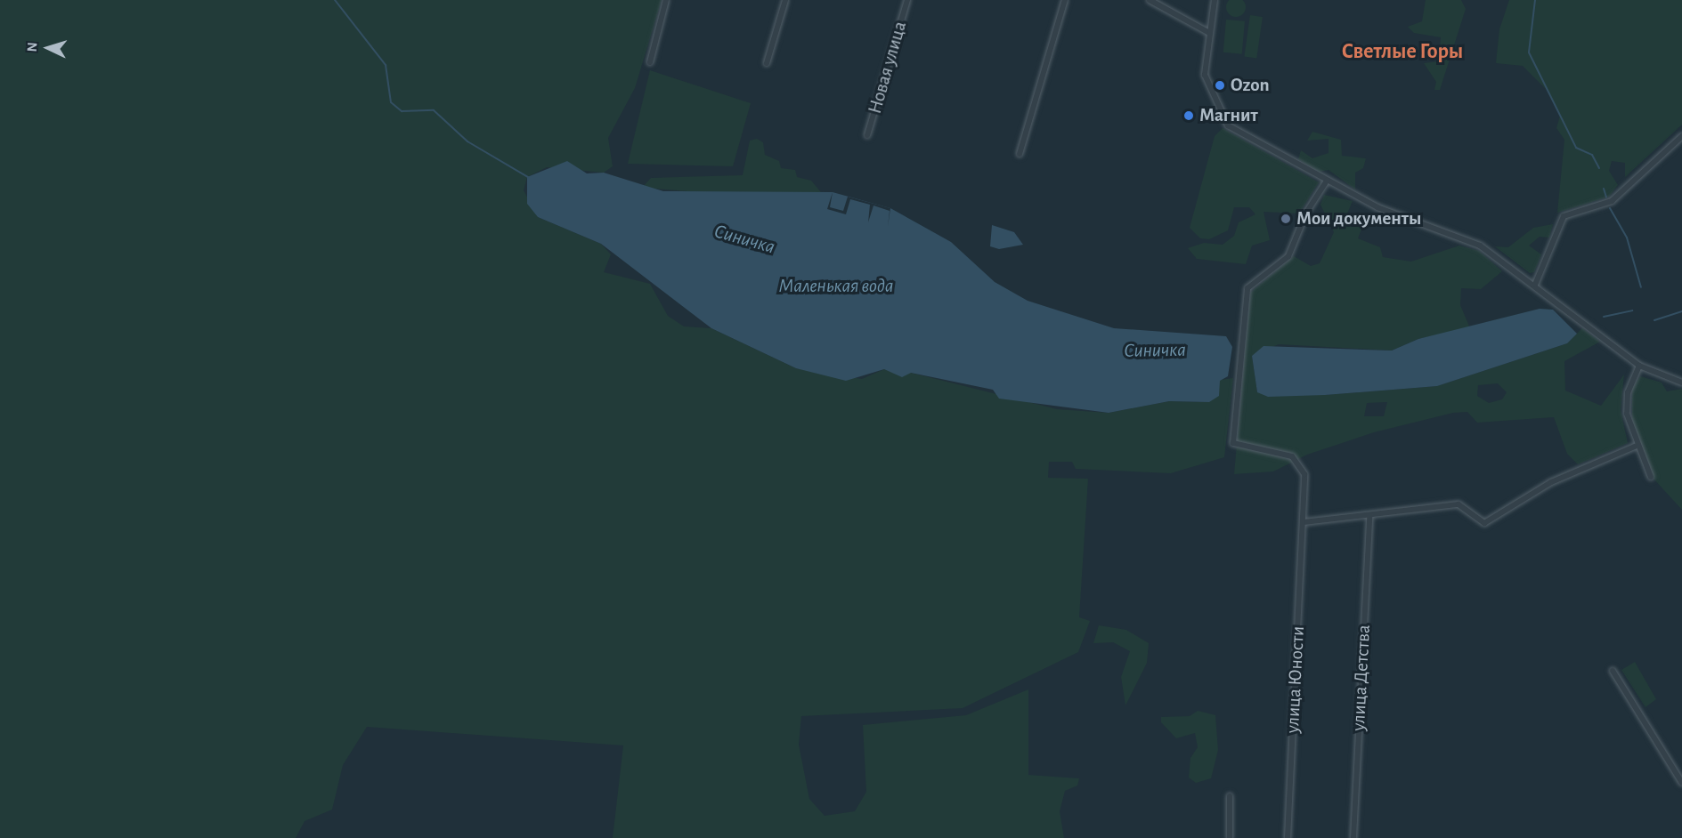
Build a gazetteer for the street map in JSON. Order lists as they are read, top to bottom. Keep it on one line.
{"streets":{"street":["Новая улица","улица Детства","улица Юности"]},"districts":["Светлые Горы"],"water":["Синичка","Маленькая вода"],"places":["Ozon","Магнит","Мои документы"],"north":"left"}
